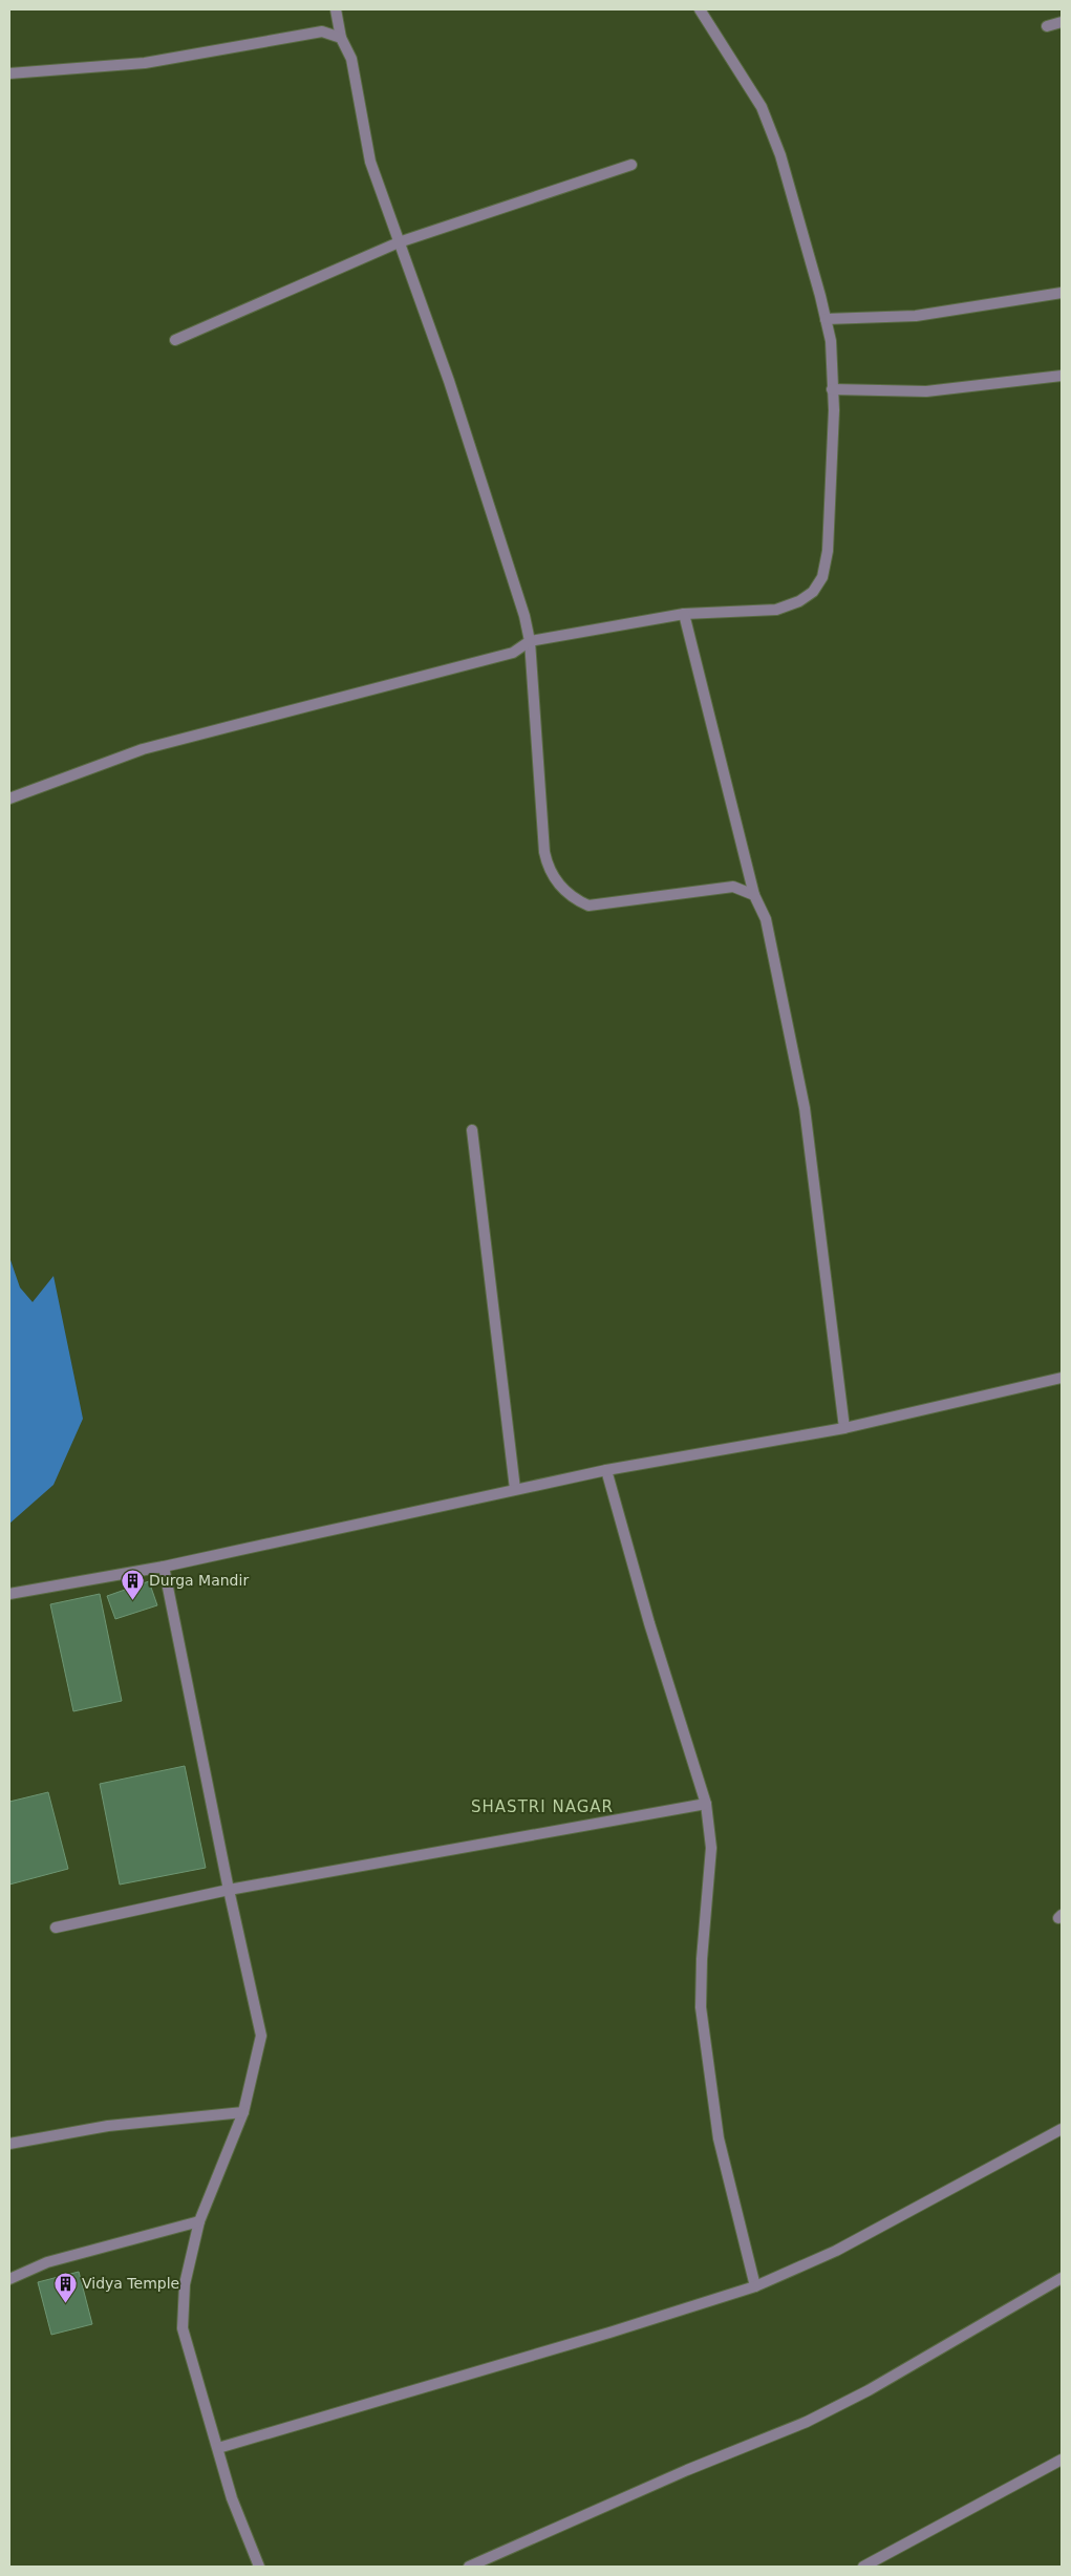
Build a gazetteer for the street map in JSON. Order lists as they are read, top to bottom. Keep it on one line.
{"districts":["SHASTRI NAGAR"],"places":{"building":["Durga Mandir","Vidya Temple"]}}
